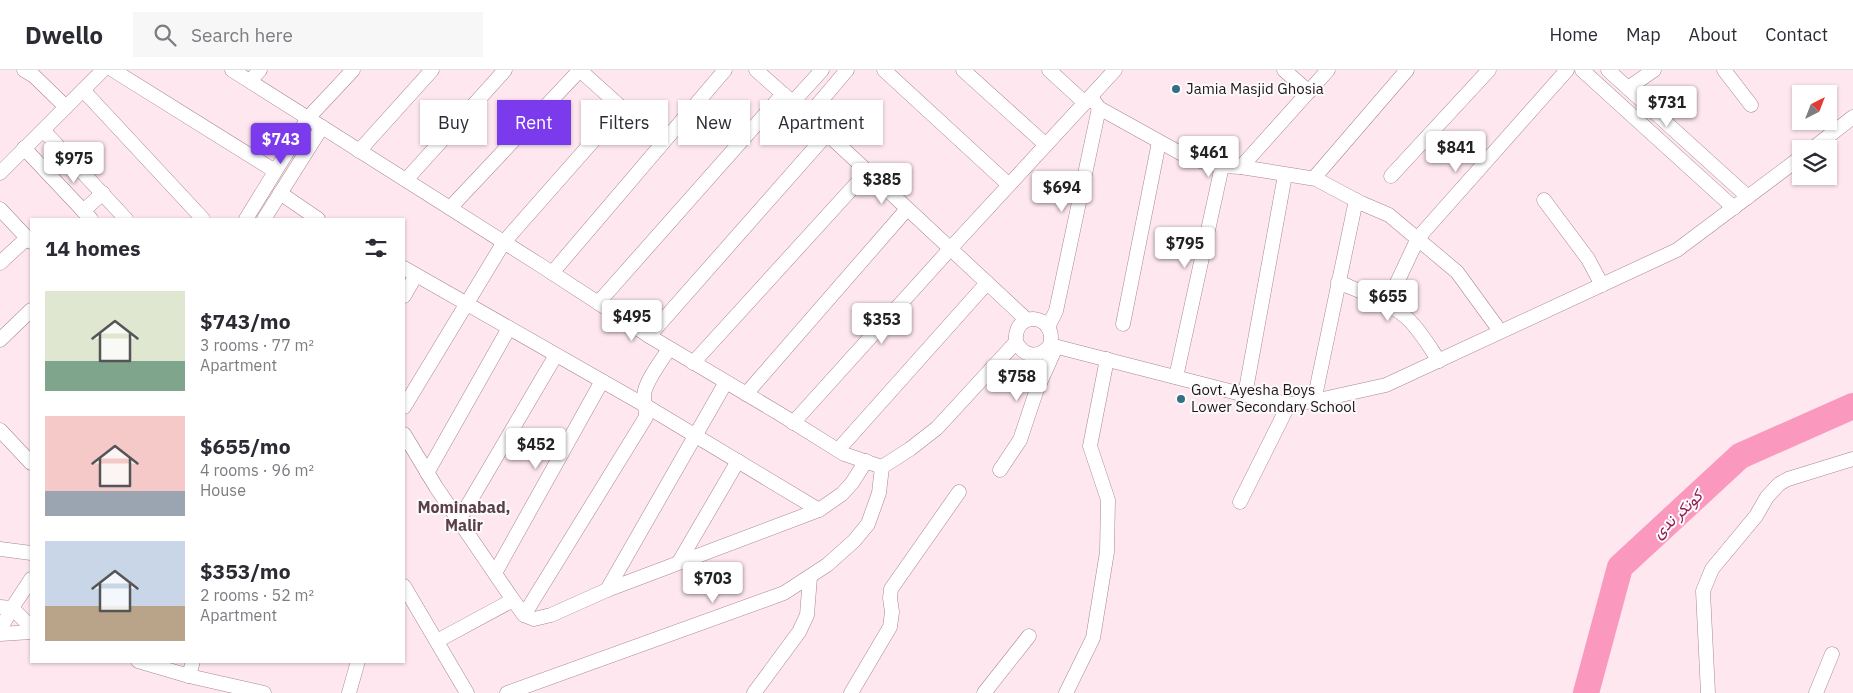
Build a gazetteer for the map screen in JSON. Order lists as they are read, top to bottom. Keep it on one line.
{"districts":["Mominabad, Malir"],"water":["کونکر ندی"],"places":["Jamia Masjid Ghosia","Govt. Ayesha Boys Lower Secondary School"],"north":"top right","page":{"header":"Dwello","search":"Search here","nav":["Home","Map","About","Contact"],"price":["$731","$743","$841","$461","$975","$385","$694","$795","$655","$495","$353","$758","$452","$703"],"chip":["Buy","Rent","Filters","New","Apartment"],"heading":"14 homes","list":[{"name":"$743/mo","note":"3 rooms · 77 m² · Apartment"},{"name":"$655/mo","note":"4 rooms · 96 m² · House"},{"name":"$353/mo","note":"2 rooms · 52 m² · Apartment"}]}}
